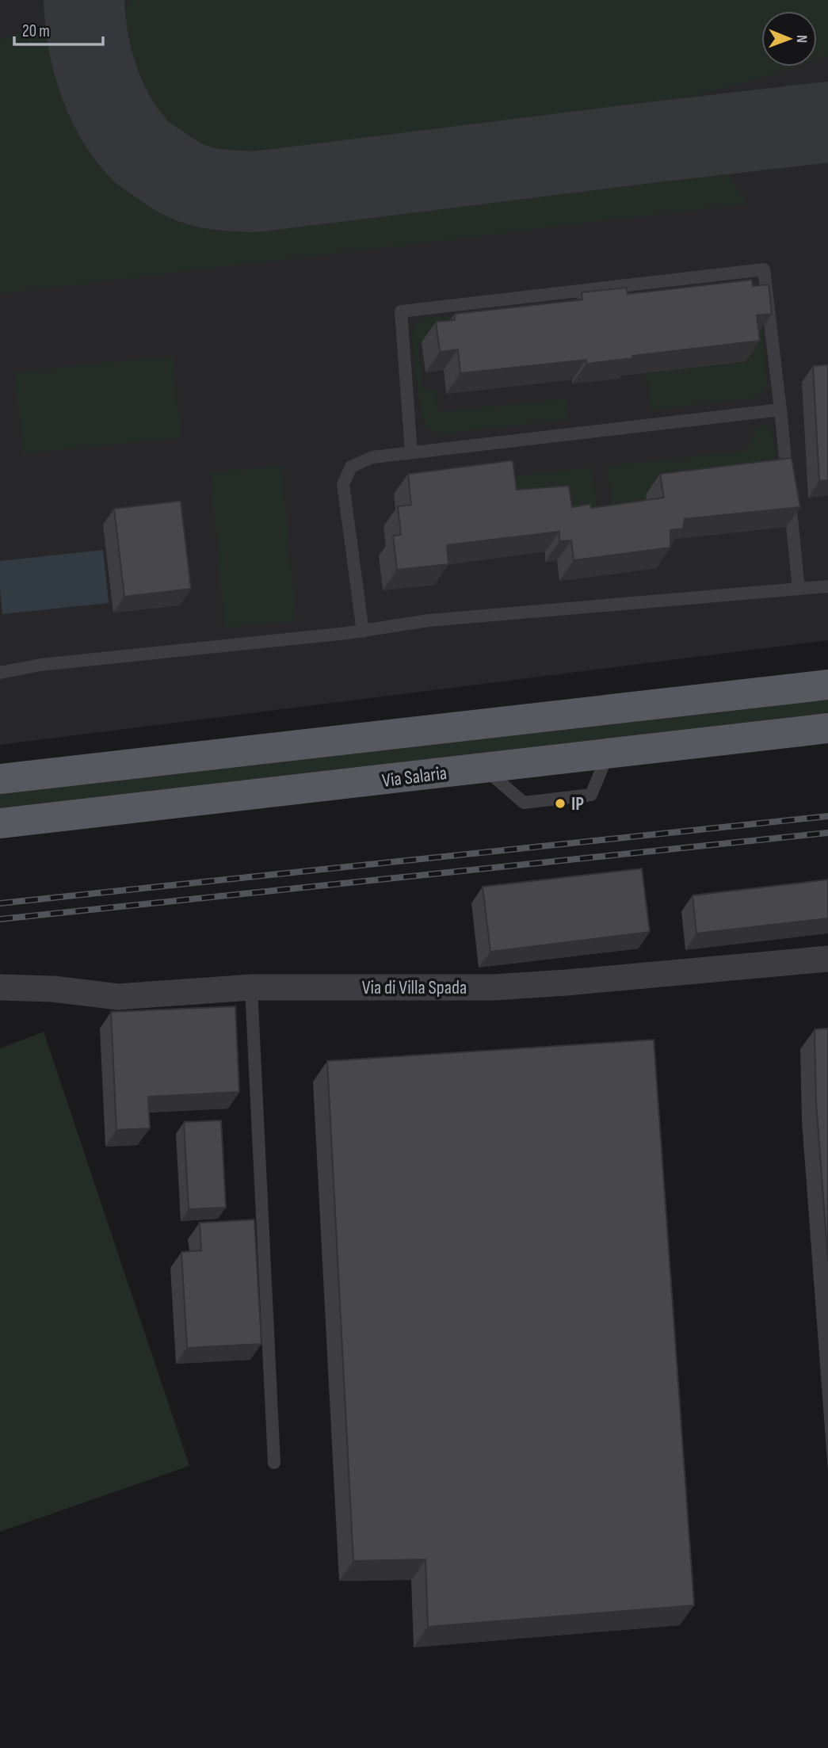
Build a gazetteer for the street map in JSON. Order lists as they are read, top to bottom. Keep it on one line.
{"streets":{"main road":["Via Salaria"],"street":["Via di Villa Spada"]},"places":["IP"],"scale_bar":"20 m","north":"right"}
